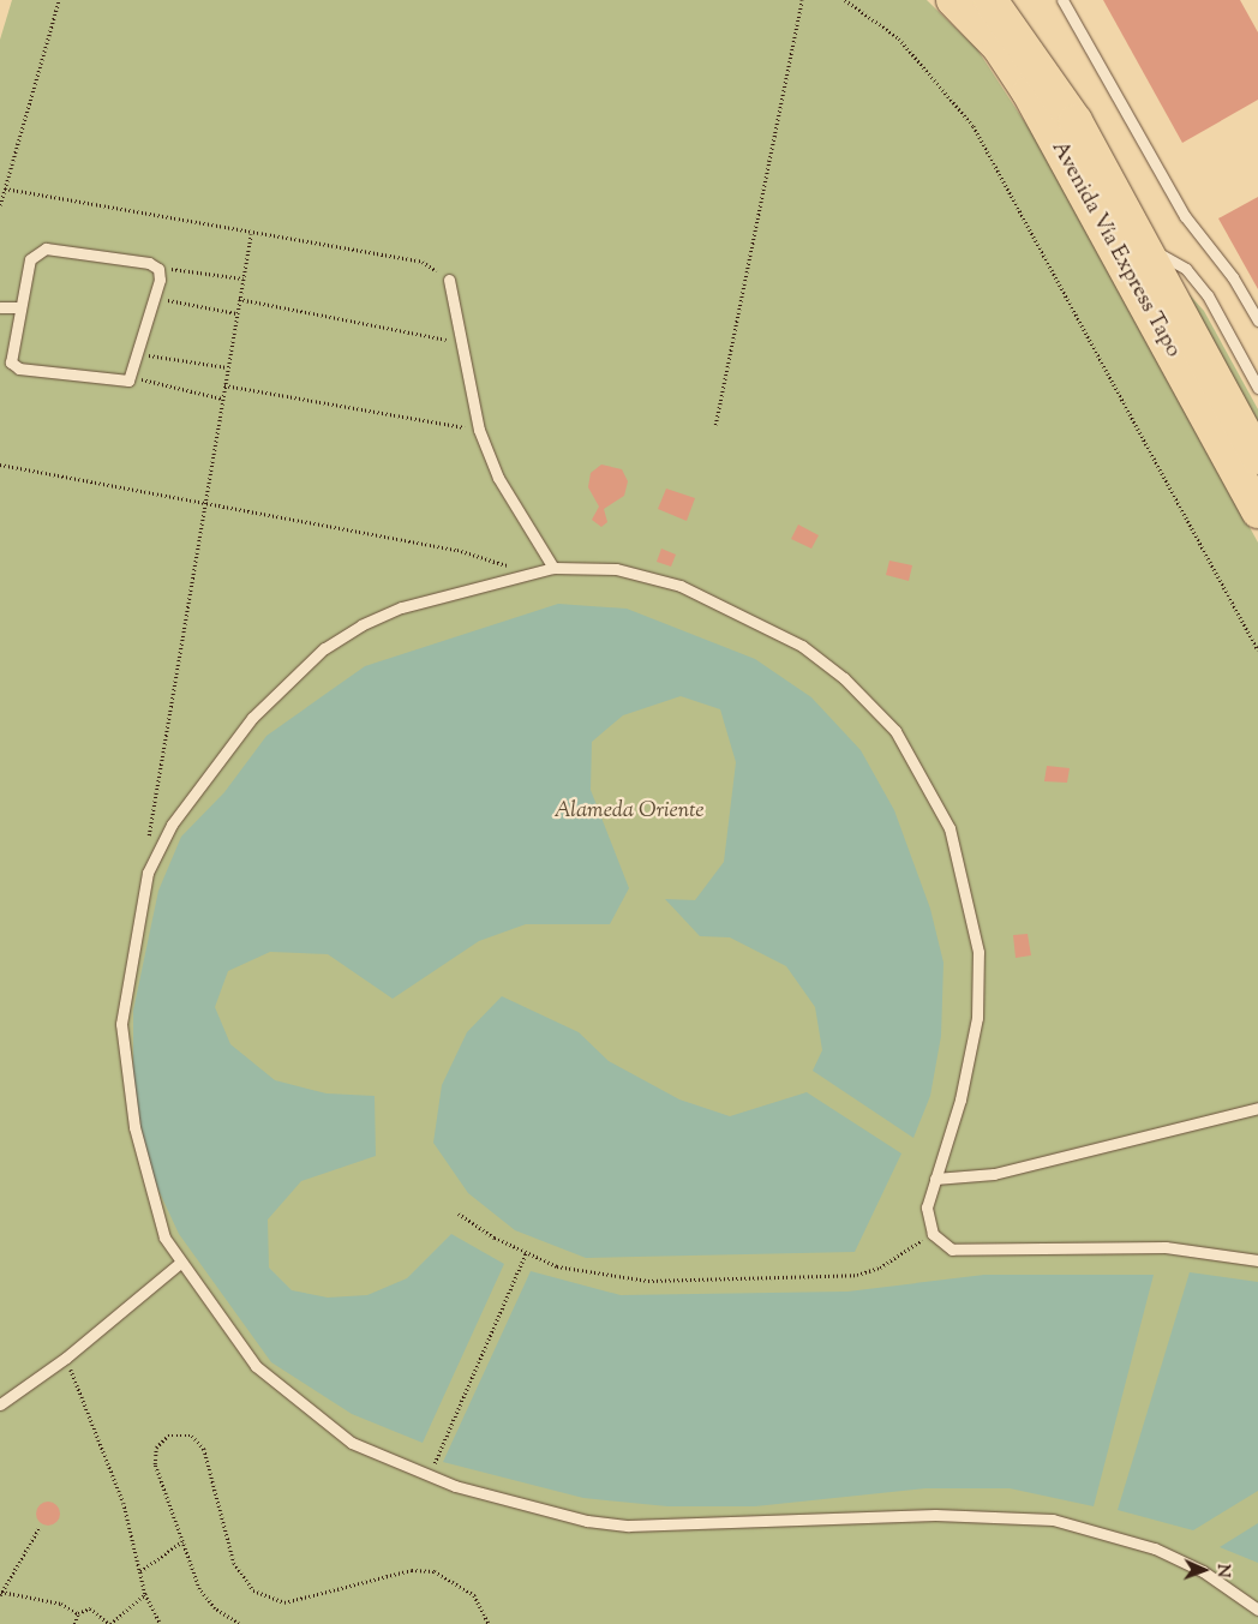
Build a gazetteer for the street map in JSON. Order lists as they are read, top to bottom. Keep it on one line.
{"streets":{"main road":["Avenida Vía Express Tapo"]},"parks":["Alameda Oriente"],"north":"right"}
